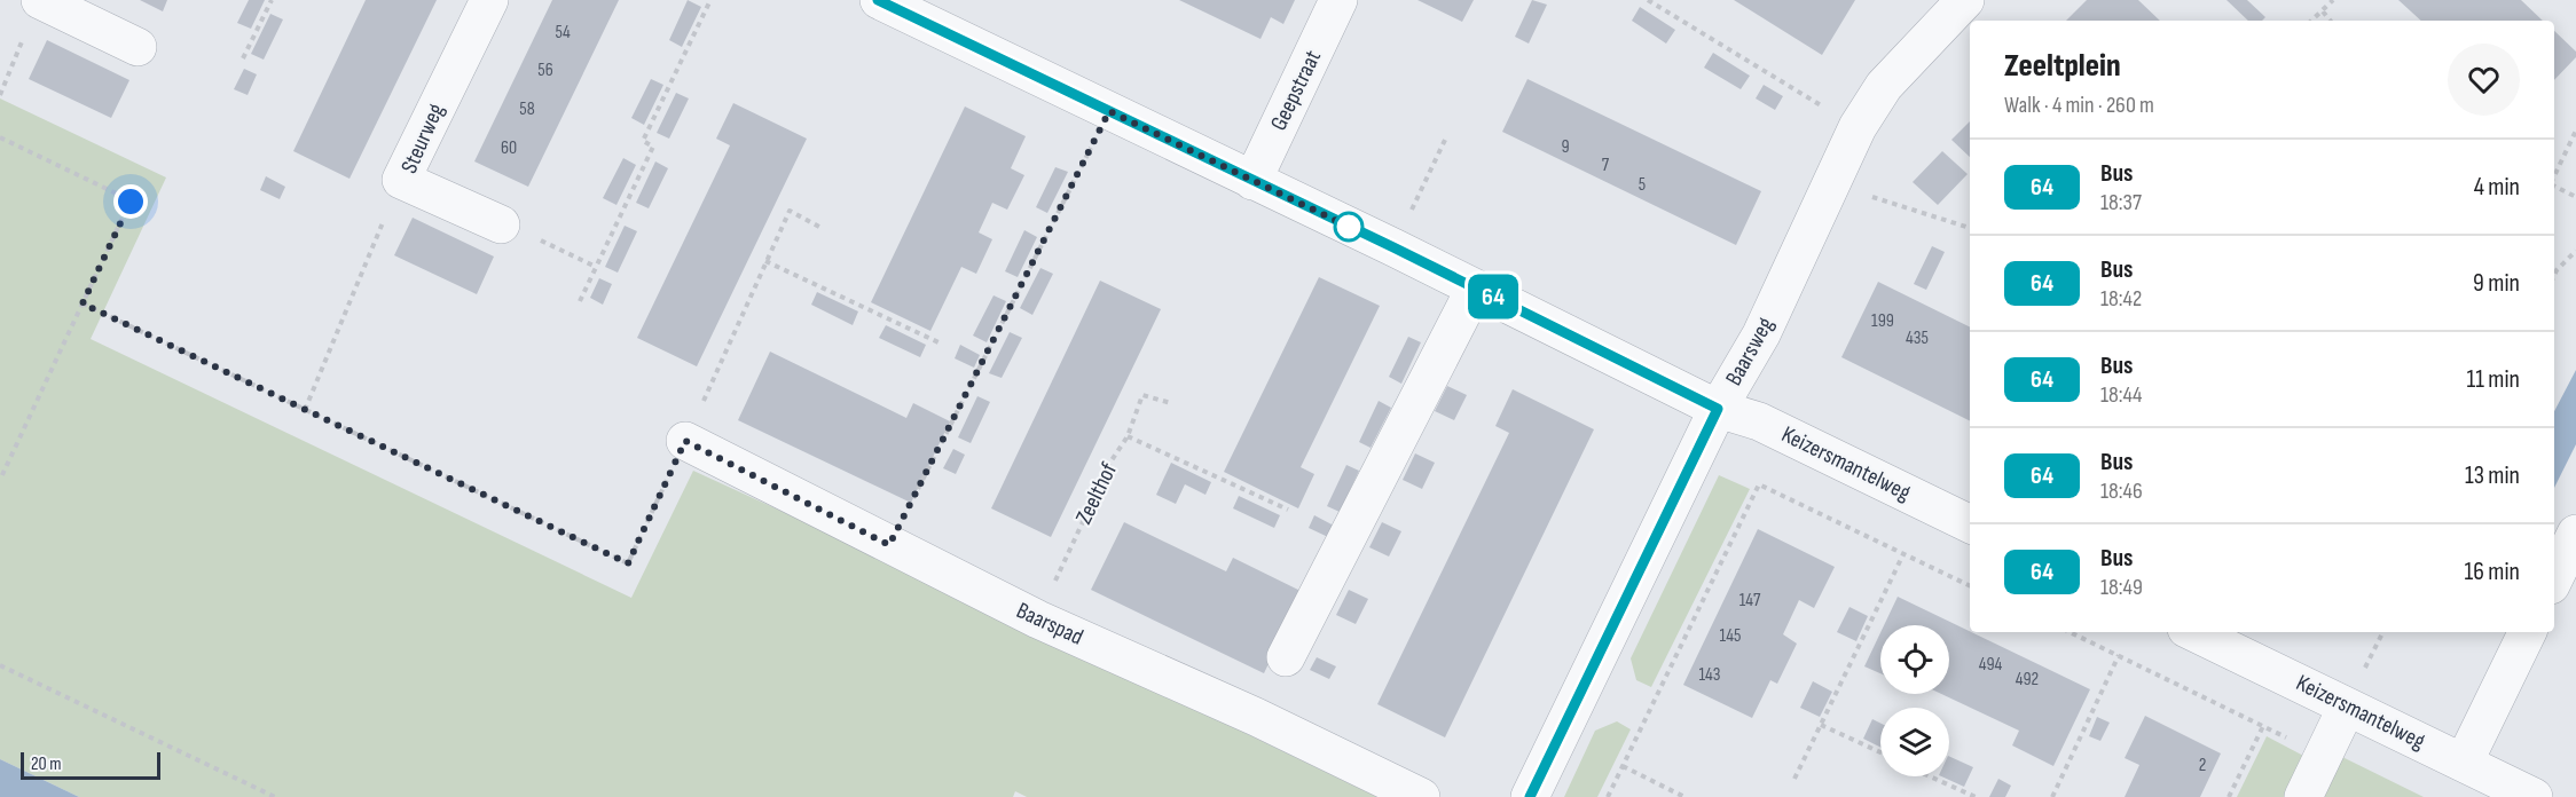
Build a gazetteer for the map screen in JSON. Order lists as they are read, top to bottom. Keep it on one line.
{"streets":{"street":["Geepstraat","Steurweg","Baarsweg","Keizersmantelweg","Baarspad"],"path":["Zeelthof"]},"crossings":[["Baarsweg","Keizersmantelweg"],["Zeelthof","Baarspad"]],"lines":["bus line 64"],"house_numbers":["54","56","58","9","60","7","5","199","435","147","145","494","143","492","2"],"scale_bar":"20 m","page":{"on_map":"64","heading":["Zeeltplein","Walk · 4 min · 260 m"],"list":[{"mark":"64","name":"Bus","note":"18:37","value":"4 min"},{"mark":"64","name":"Bus","note":"18:42","value":"9 min"},{"mark":"64","name":"Bus","note":"18:44","value":"11 min"},{"mark":"64","name":"Bus","note":"18:46","value":"13 min"},{"mark":"64","name":"Bus","note":"18:49","value":"16 min"}],"scale":"20 m"}}
